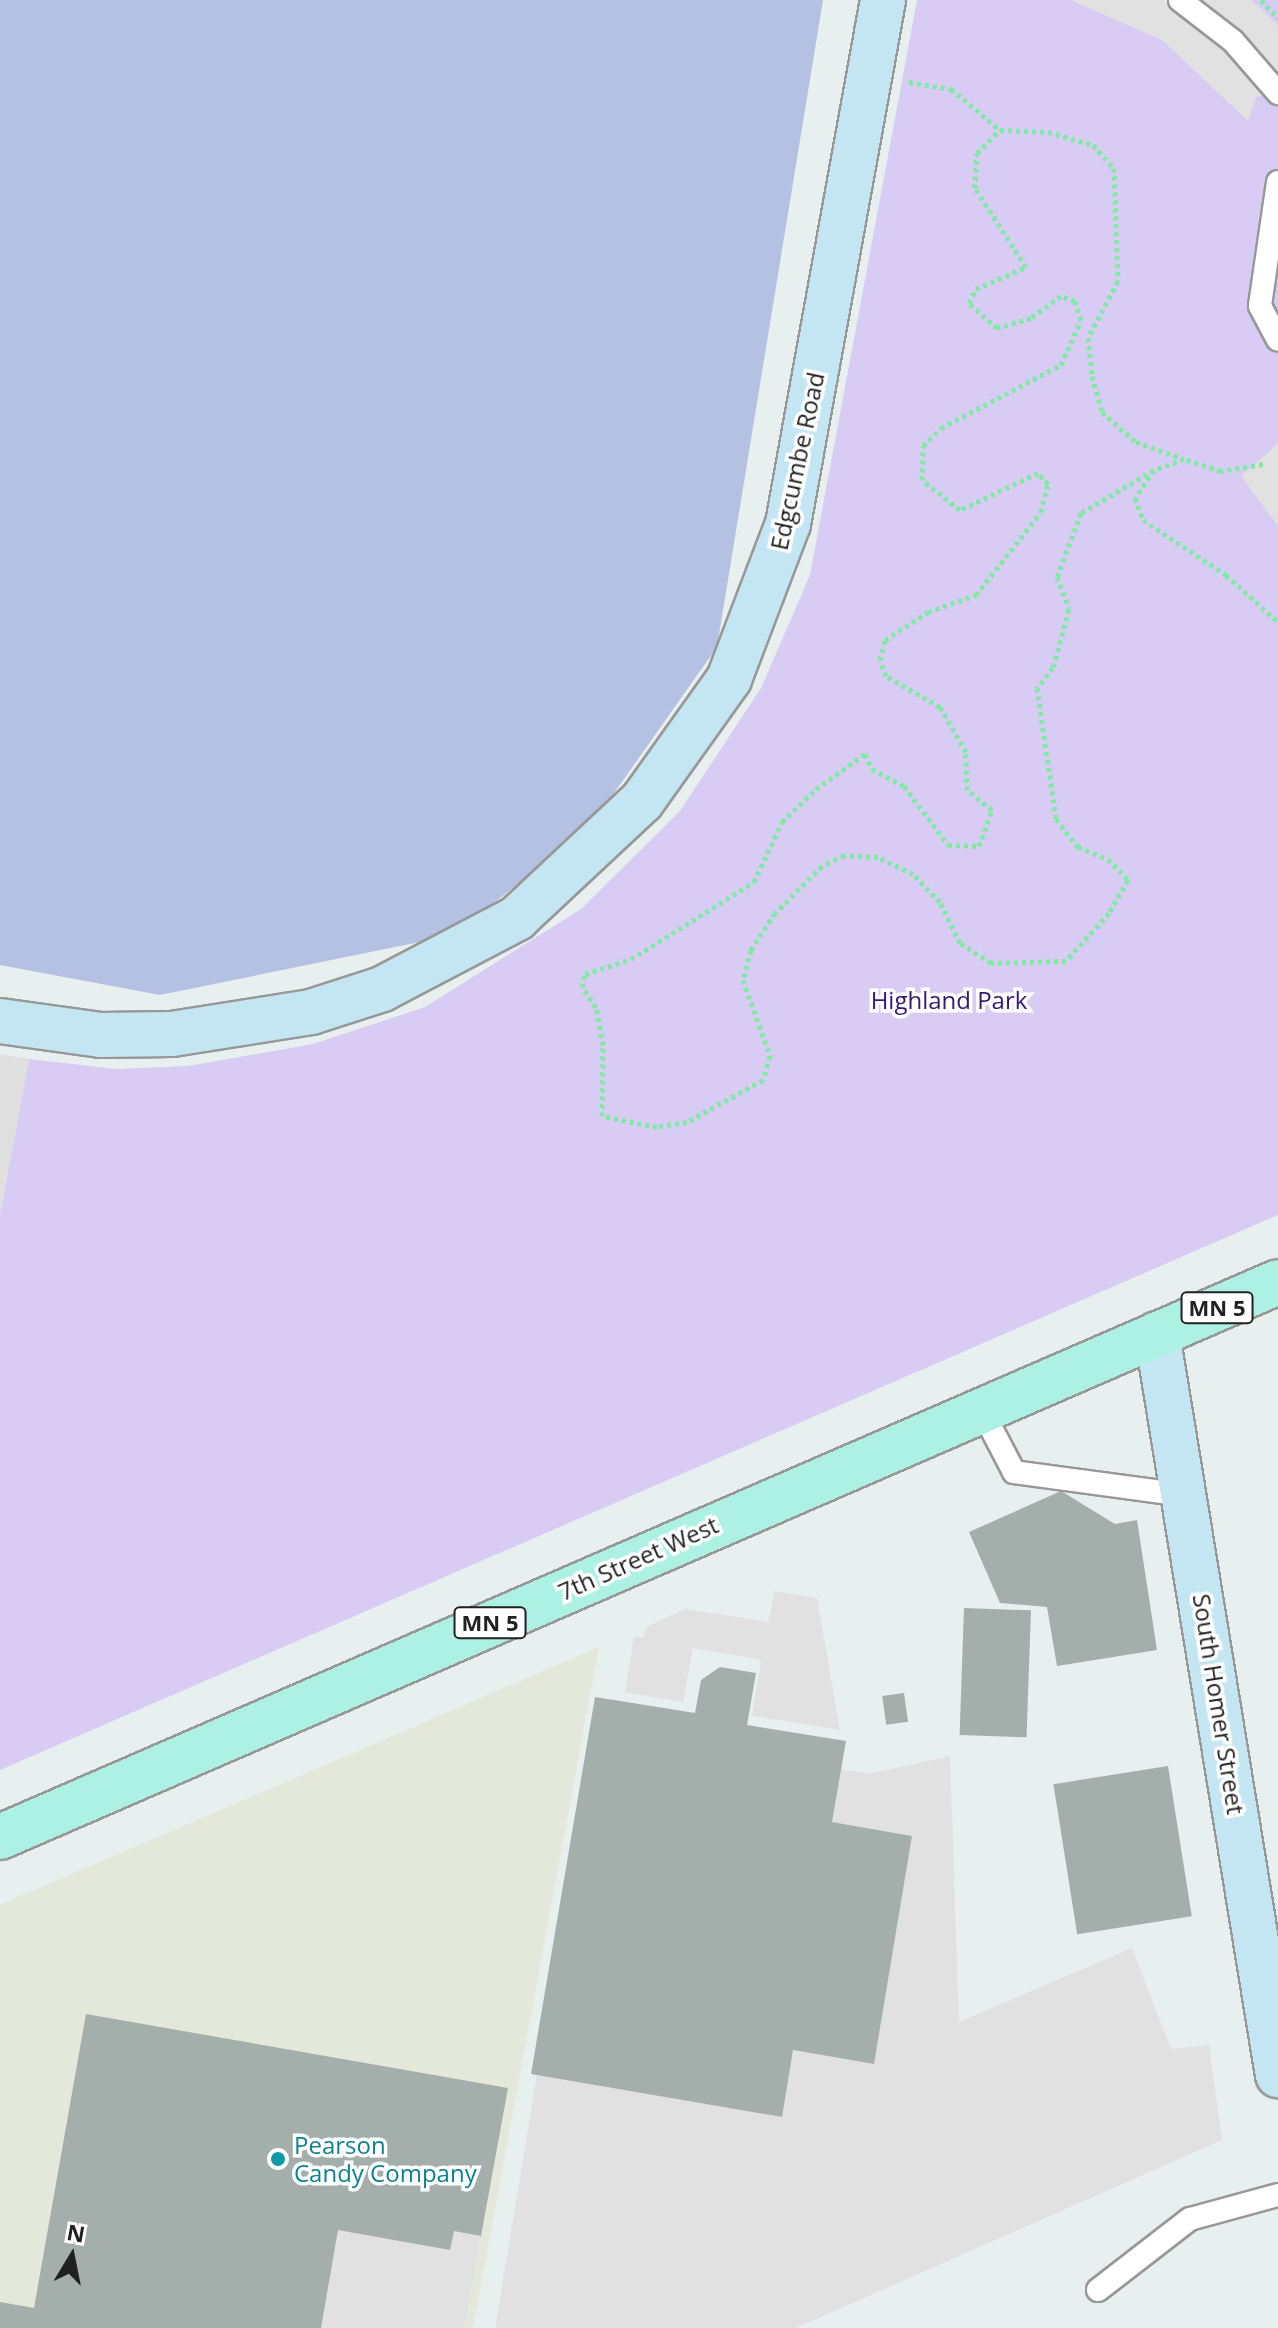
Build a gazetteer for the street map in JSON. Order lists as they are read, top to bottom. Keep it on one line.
{"streets":{"main road":["MN 5","7th Street West"],"street":["Edgcumbe Road","South Homer Street"]},"crossings":[["7th Street West","South Homer Street"]],"parks":["Highland Park"],"places":["Pearson Candy Company"],"north":"top"}
